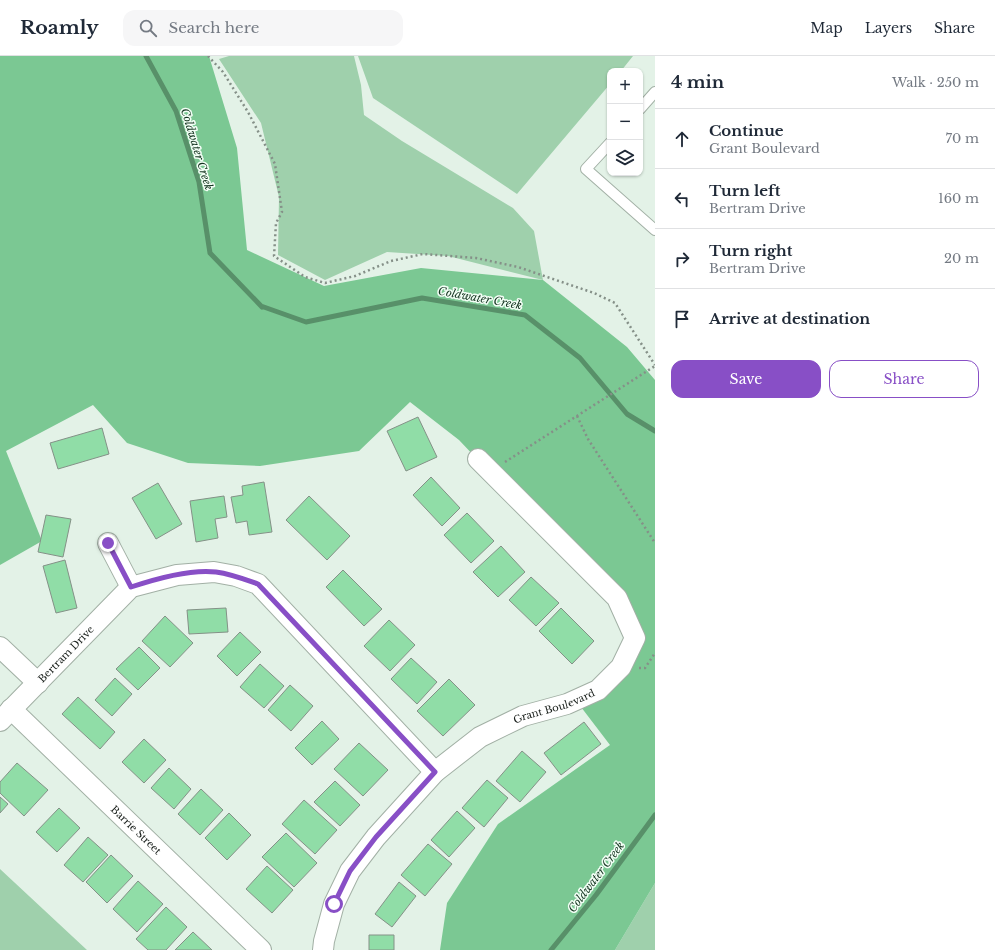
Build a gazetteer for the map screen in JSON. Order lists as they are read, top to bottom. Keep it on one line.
{"streets":{"street":["Bertram Drive","Grant Boulevard","Barrie Street"]},"crossings":[["Bertram Drive","Barrie Street"]],"water":["Coldwater Creek"],"page":{"header":"Roamly","search":"Search here","nav":["Map","Layers","Share"],"heading":["4 min","Walk · 250 m"],"map_buttons":["+","−"],"list":[["Continue","Grant Boulevard","70 m"],["Turn left","Bertram Drive","160 m"],["Turn right","Bertram Drive","20 m"],"Arrive at destination"],"buttons":["Save","Share"]}}
